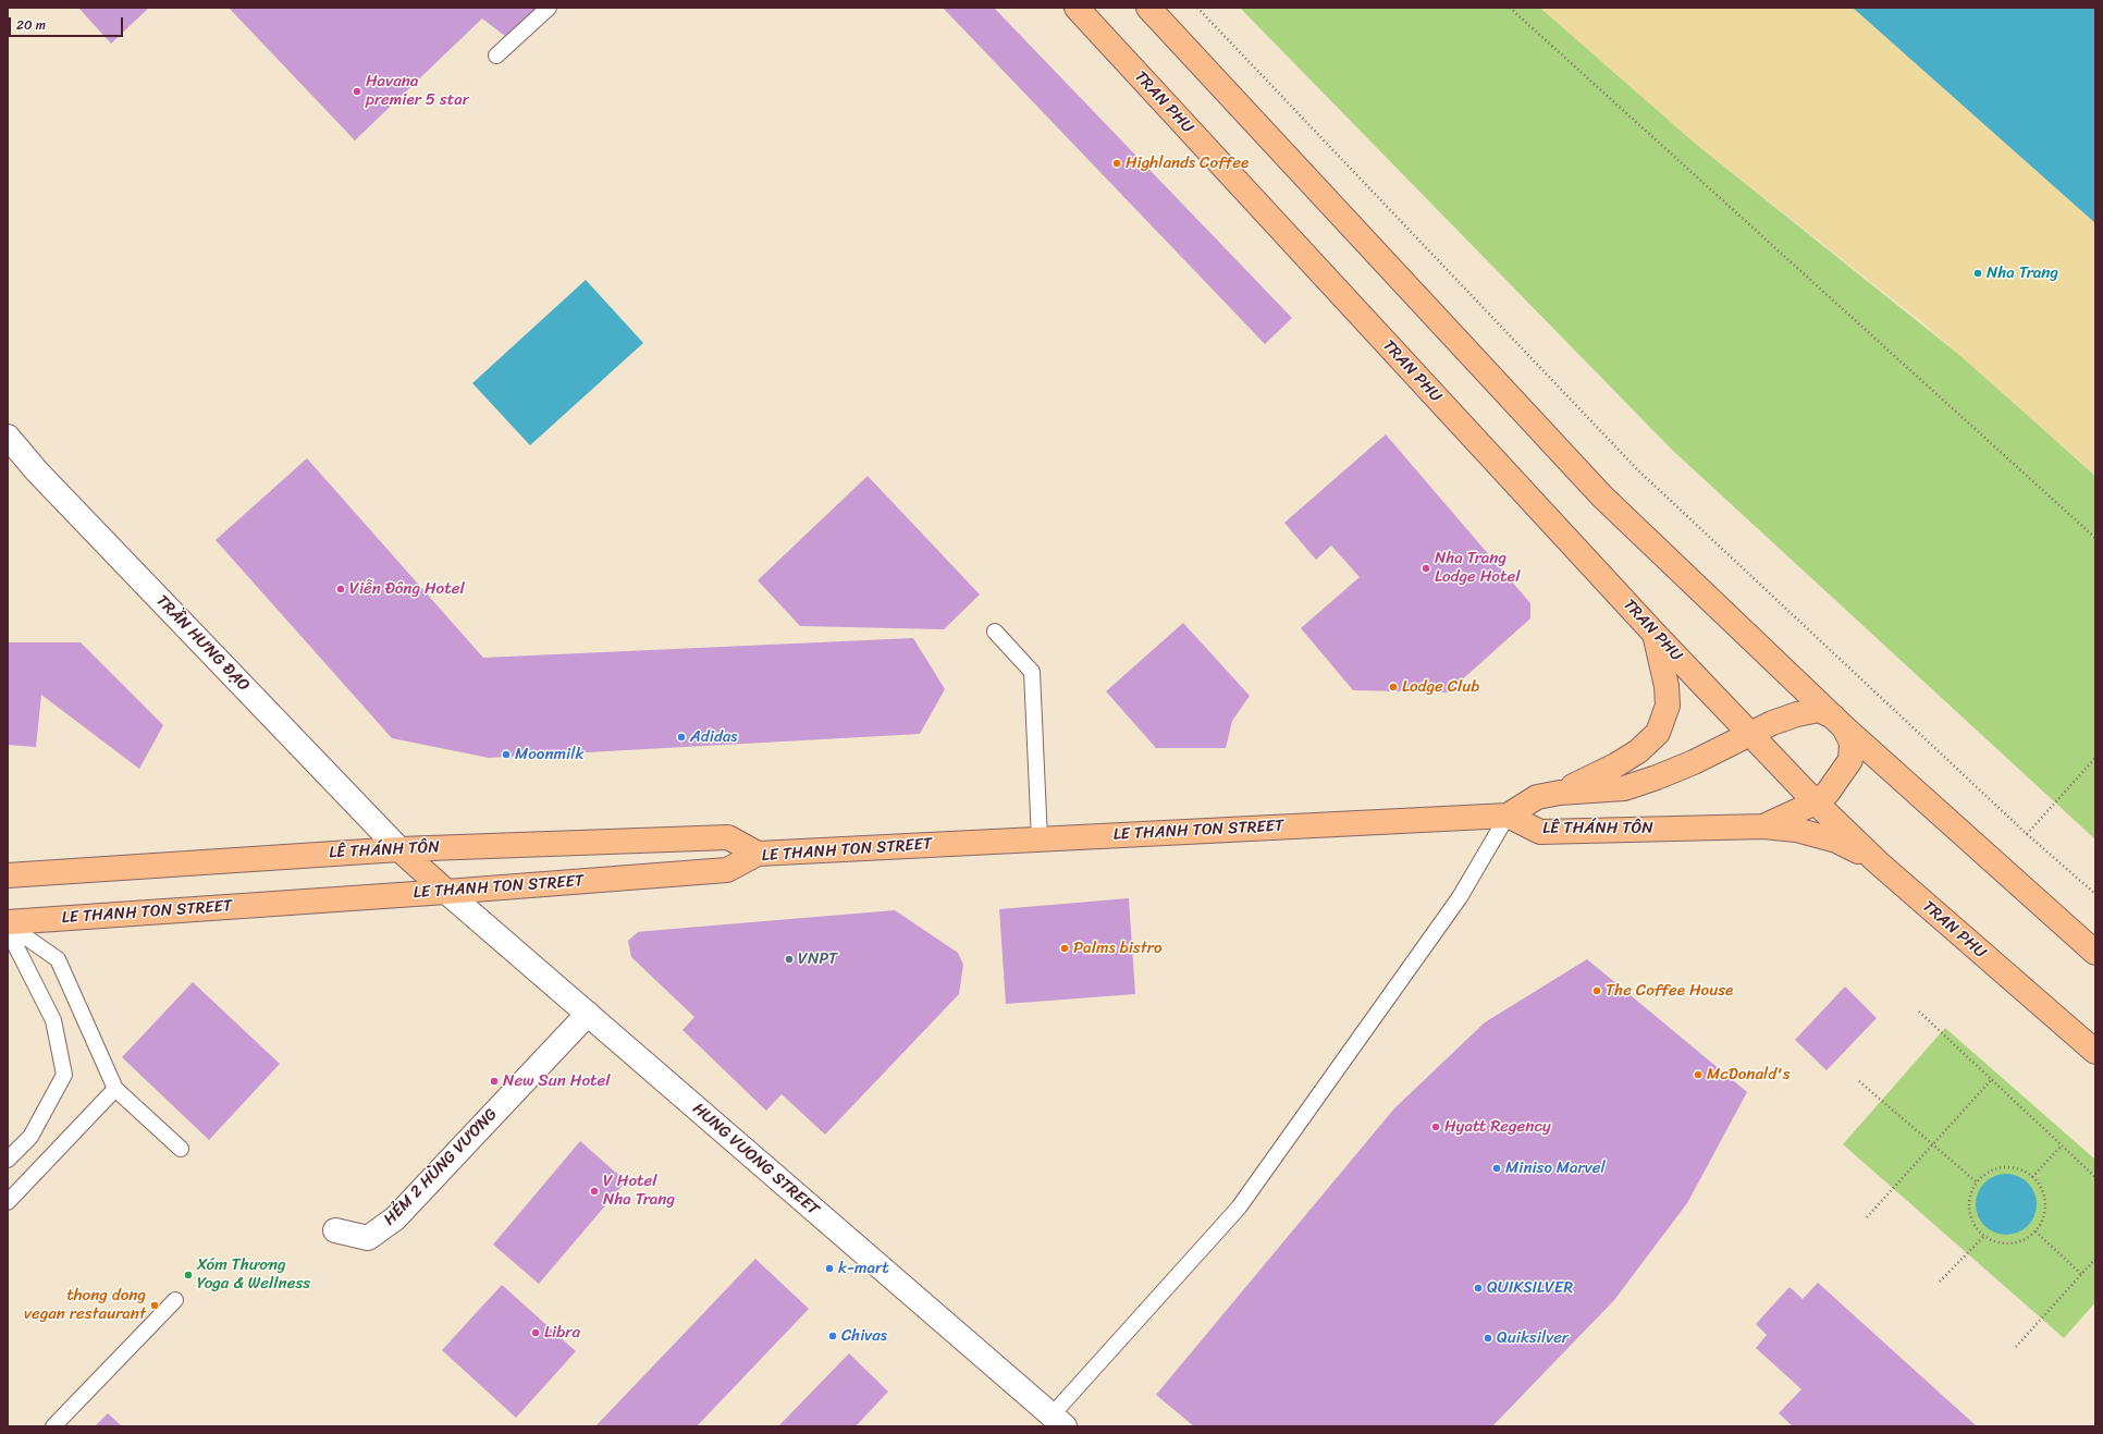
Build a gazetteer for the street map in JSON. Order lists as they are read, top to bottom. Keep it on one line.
{"streets":{"main road":["TRAN PHU","LÊ THÁNH TÔN","LE THANH TON STREET"],"street":["TRẦN HƯNG ĐẠO","HUNG VUONG STREET","HẺM 2 HÙNG VƯƠNG"]},"crossings":[["TRAN PHU","LÊ THÁNH TÔN"],["TRẦN HƯNG ĐẠO","LÊ THÁNH TÔN"],["LÊ THÁNH TÔN","LE THANH TON STREET"],["LE THANH TON STREET","HUNG VUONG STREET"],["HUNG VUONG STREET","HẺM 2 HÙNG VƯƠNG"]],"places":["Havana premier 5 star","Highlands Coffee","Nha Trang","Nha Trang Lodge Hotel","Viễn Đông Hotel","Lodge Club","Adidas","Moonmilk","Palms bistro","VNPT","The Coffee House","McDonald's","New Sun Hotel","Hyatt Regency","Miniso Marvel","V Hotel Nha Trang","k-mart","Xóm Thương Yoga & Wellness","QUIKSILVER","thong dong vegan restaurant","Libra","Chivas","Quiksilver"],"scale_bar":"20 m"}
